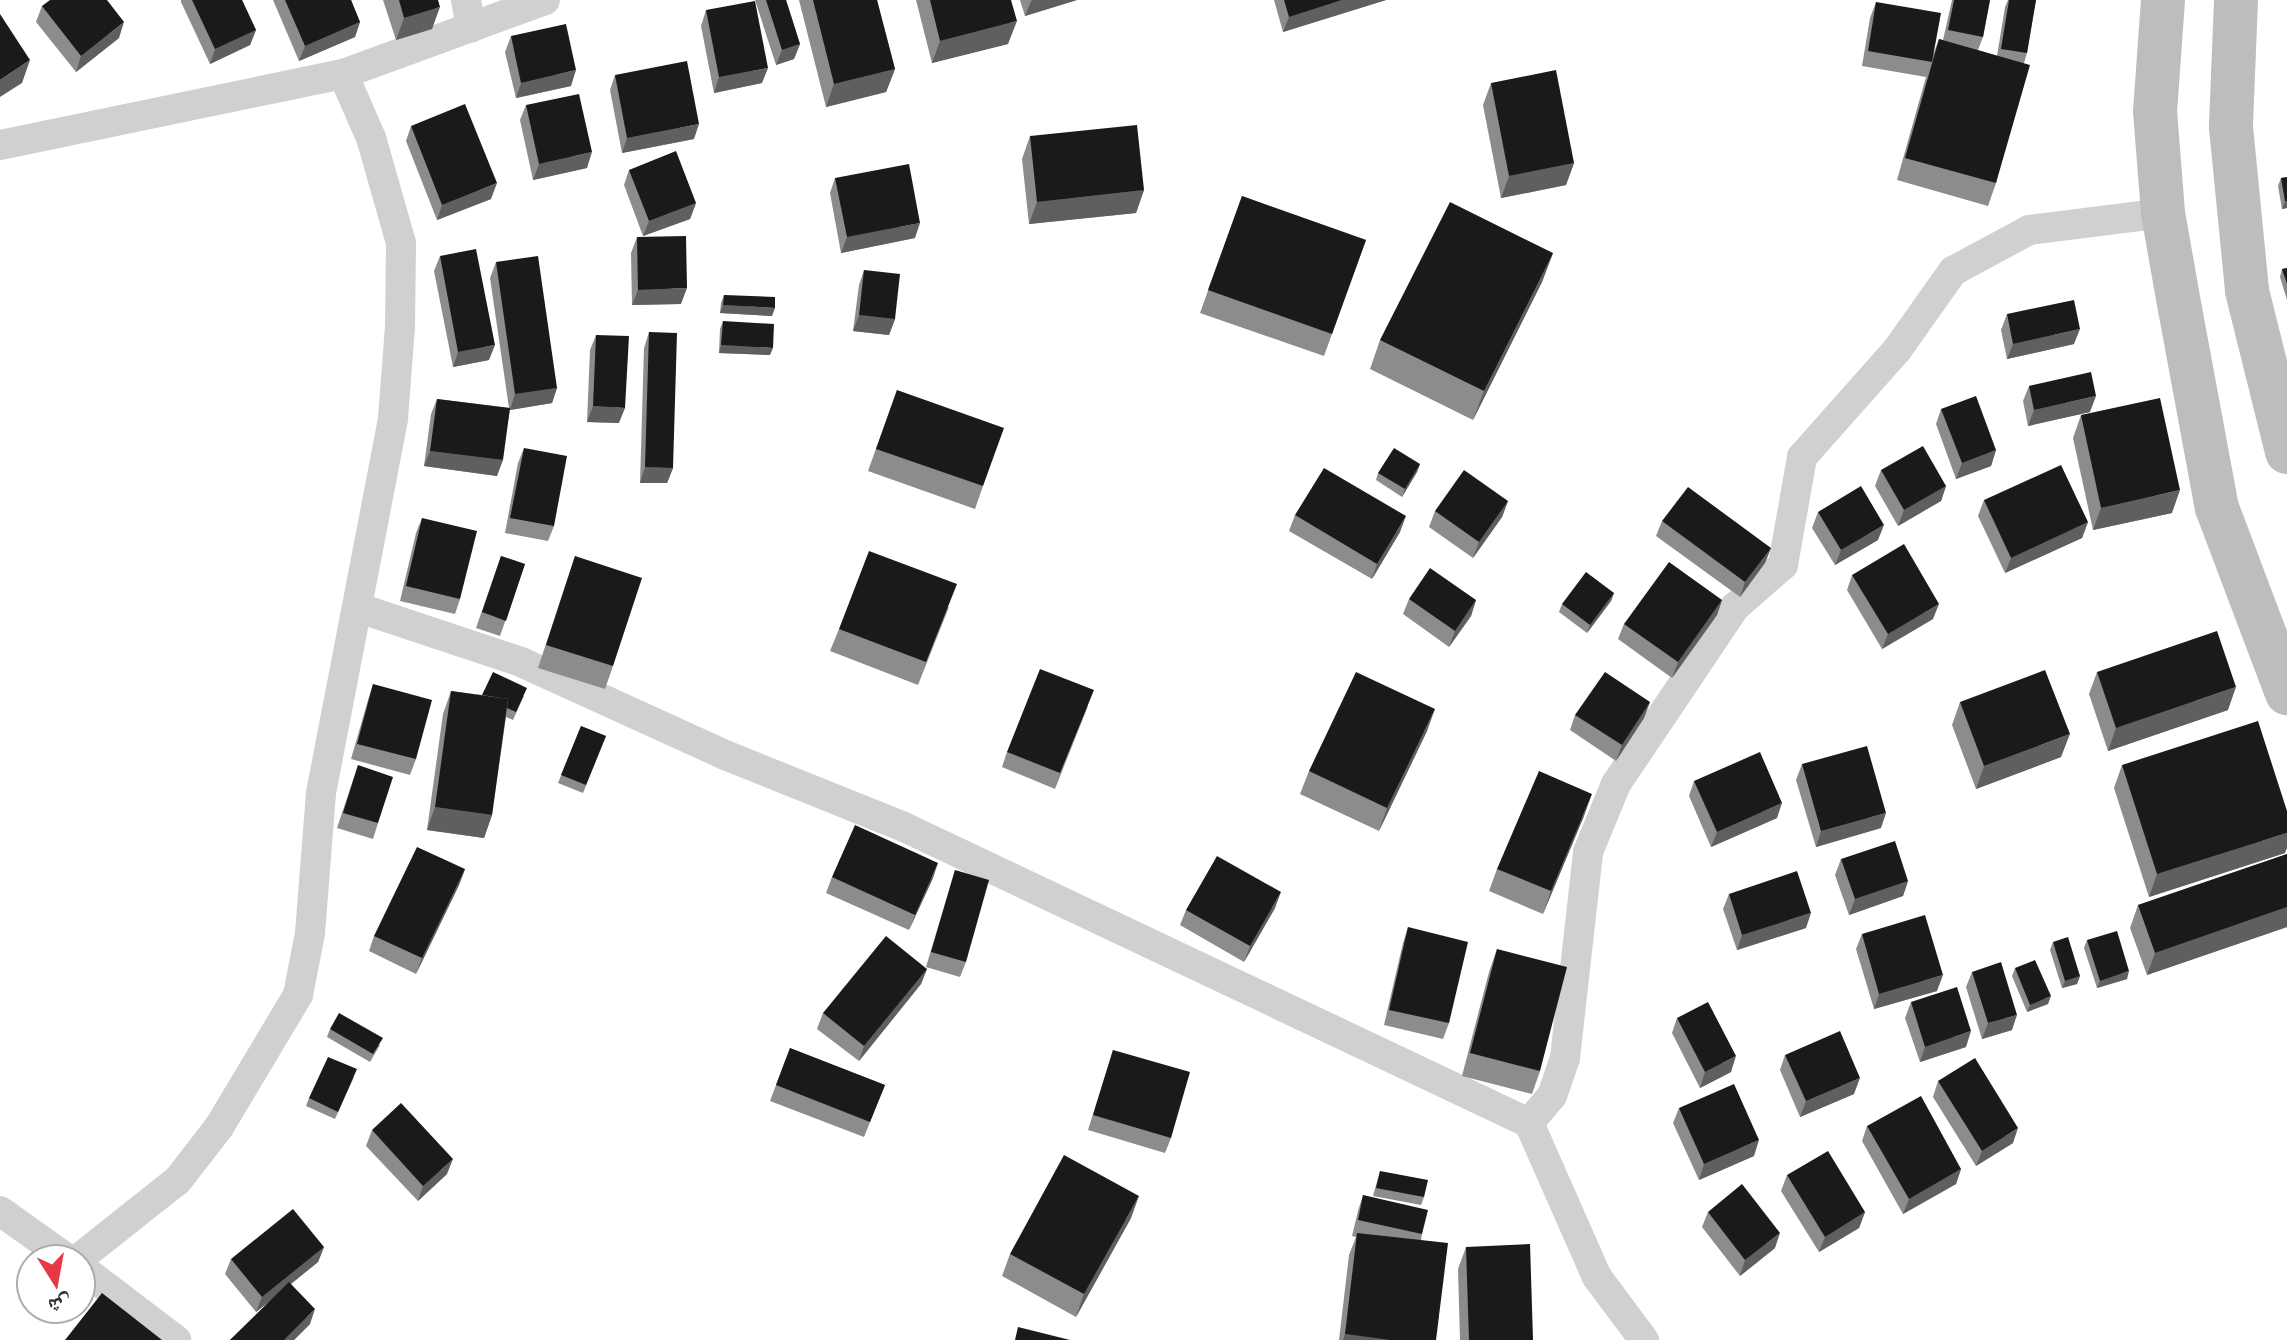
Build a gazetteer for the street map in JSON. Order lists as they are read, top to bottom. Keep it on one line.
{"north":"bottom"}
